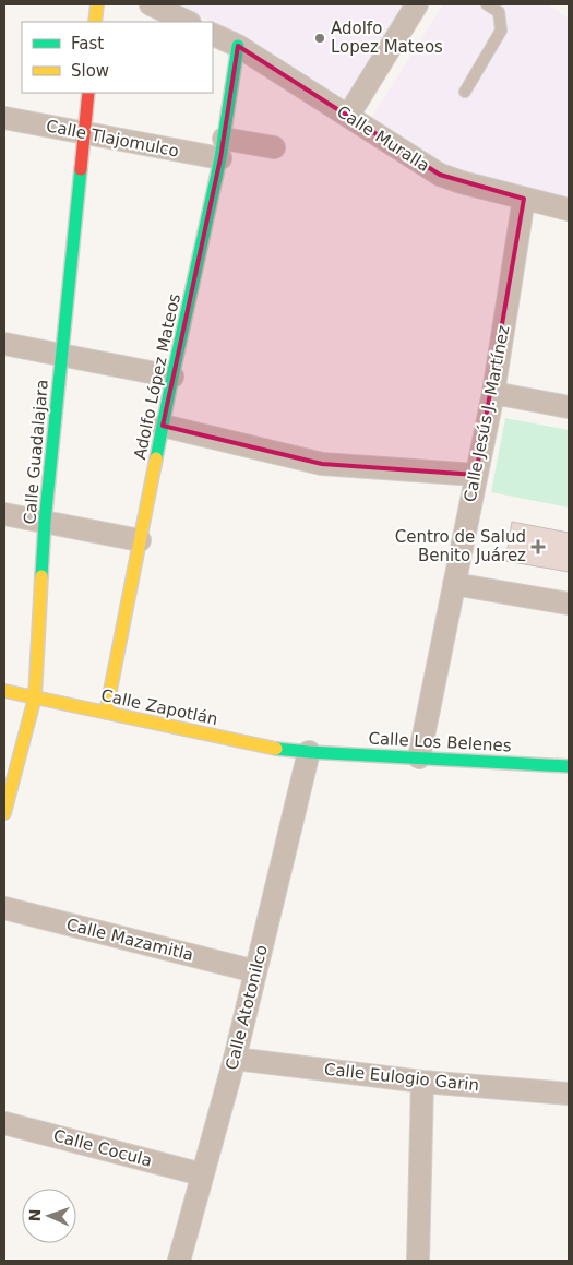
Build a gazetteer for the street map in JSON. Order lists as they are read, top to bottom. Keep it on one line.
{"streets":{"street":["Calle Tlajomulco","Calle Muralla","Adolfo López Mateos","Calle Jesús J. Martínez","Calle Guadalajara","Calle Zapotlán","Calle Los Belenes","Calle Mazamitla","Calle Atotonilco","Calle Eulogio Garin","Calle Cocula"]},"crossings":[["Calle Tlajomulco","Adolfo López Mateos"],["Calle Tlajomulco","Calle Guadalajara"],["Calle Muralla","Adolfo López Mateos"],["Calle Muralla","Calle Jesús J. Martínez"],["Adolfo López Mateos","Calle Zapotlán"],["Calle Jesús J. Martínez","Calle Los Belenes"],["Calle Guadalajara","Calle Zapotlán"],["Calle Zapotlán","Calle Los Belenes"],["Calle Zapotlán","Calle Atotonilco"],["Calle Los Belenes","Calle Atotonilco"],["Calle Mazamitla","Calle Atotonilco"],["Calle Atotonilco","Calle Eulogio Garin"],["Calle Atotonilco","Calle Cocula"]],"places":{"other":["Adolfo Lopez Mateos"],"health":["Centro de Salud Benito Juárez"]},"legend":["Fast","Slow"],"north":"left"}
